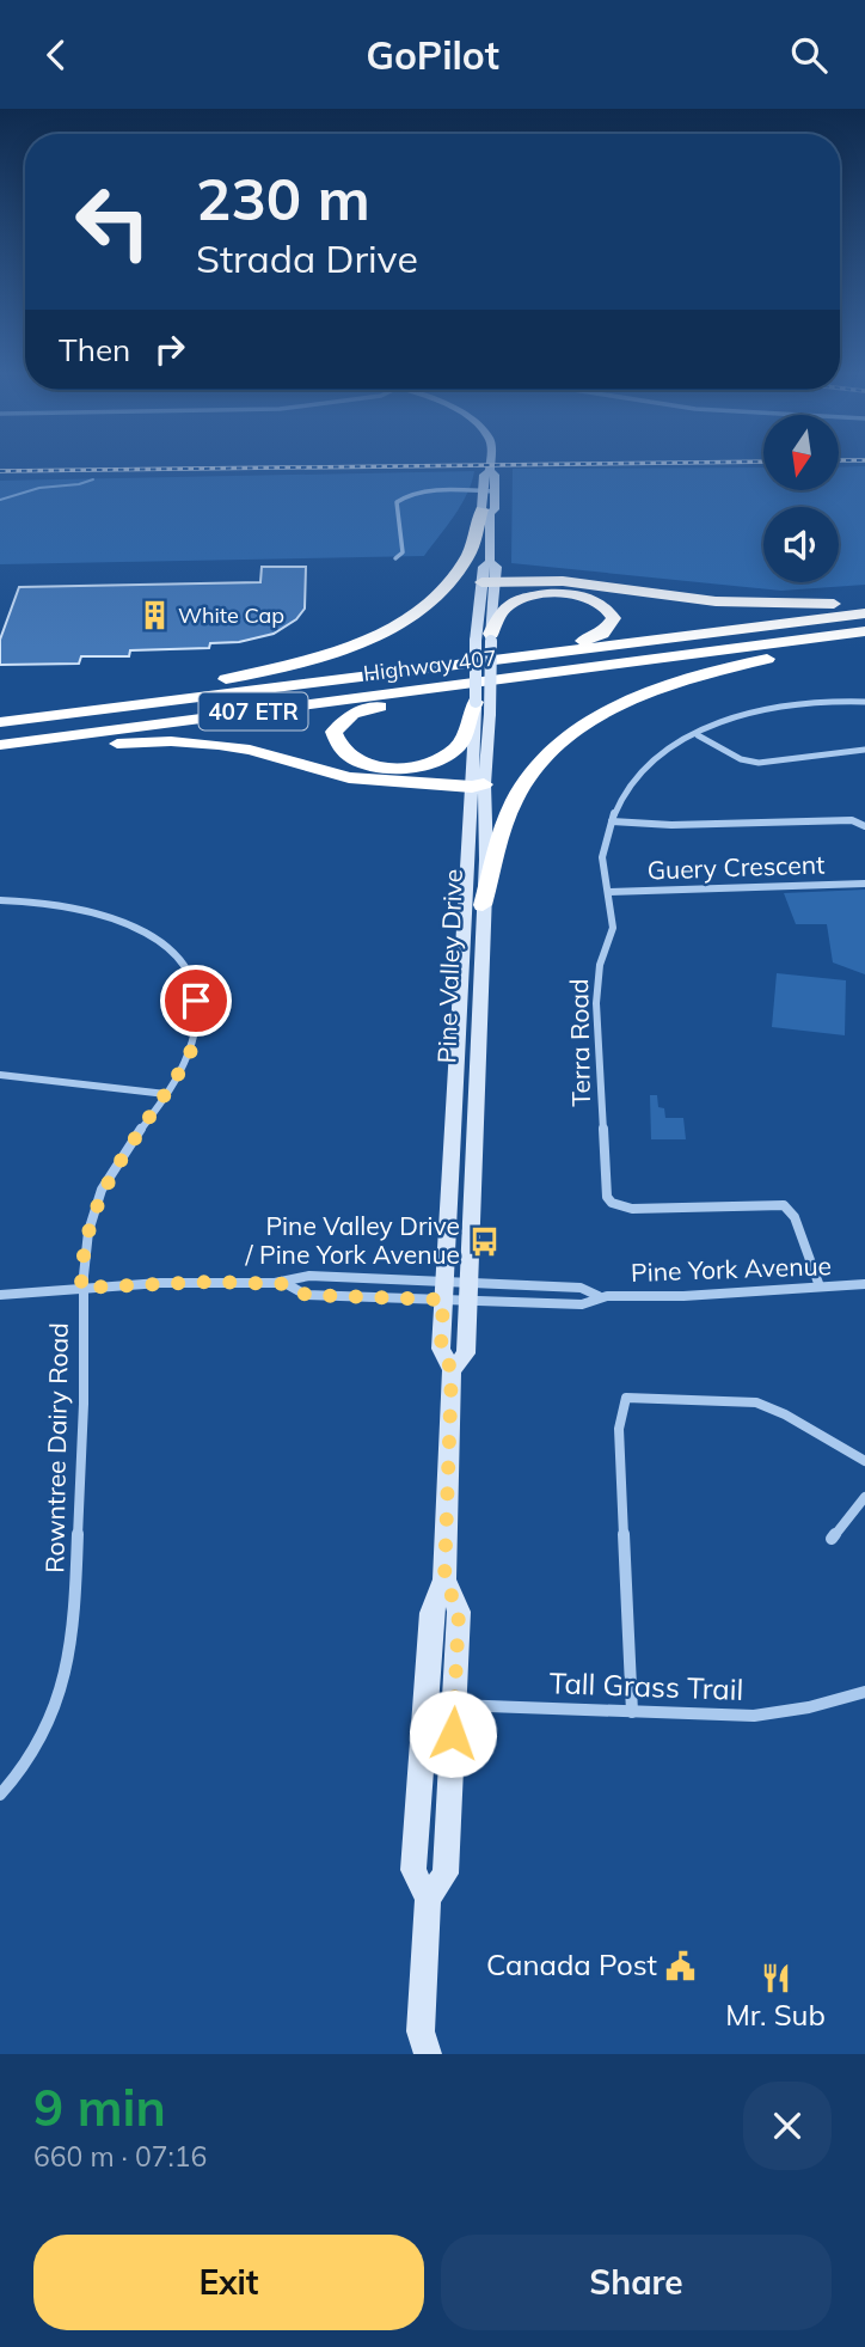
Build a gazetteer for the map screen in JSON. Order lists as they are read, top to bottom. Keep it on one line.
{"streets":{"highway":["Highway 407","407 ETR"],"main road":["Pine Valley Drive"],"street":["Guery Crescent","Terra Road","Pine York Avenue","Rowntree Dairy Road","Tall Grass Trail"]},"crossings":[["Guery Crescent","Terra Road"],["Pine Valley Drive","Pine York Avenue"],["Pine Valley Drive","Tall Grass Trail"],["Terra Road","Pine York Avenue"]],"places":{"building":["White Cap"],"bus stop":["Pine Valley Drive / Pine York Avenue"],"public building":["Canada Post"],"restaurant":["Mr. Sub"]},"north":"bottom","page":{"header":"GoPilot","turn":["230 m","Strada Drive"],"then":"Then","heading":["9 min","660 m · 07:16"],"buttons":["Exit","Share"]}}
